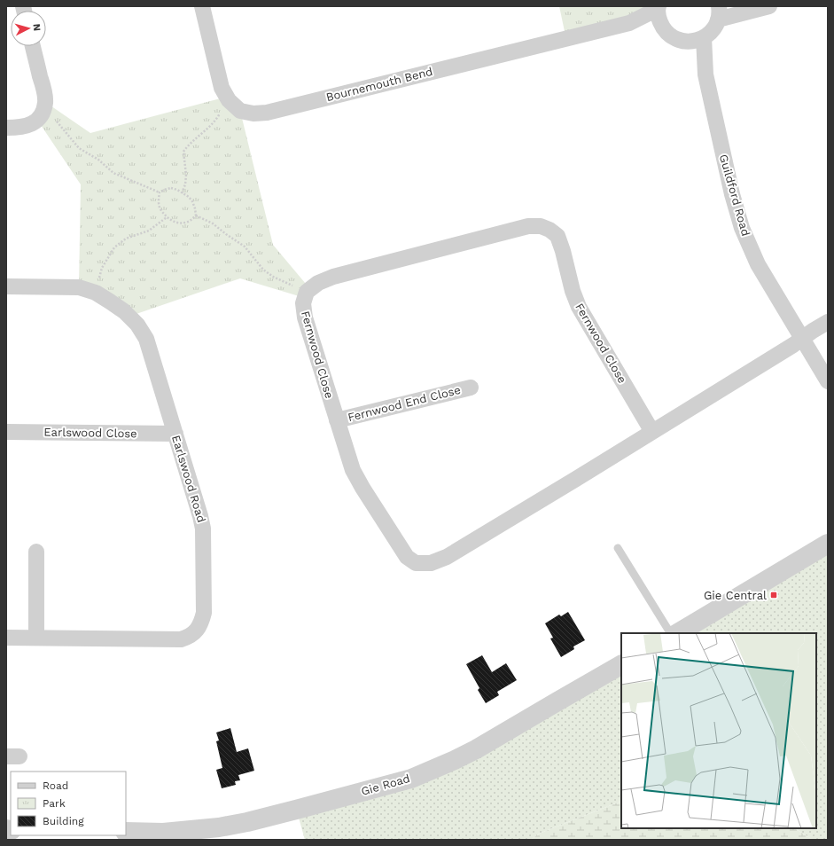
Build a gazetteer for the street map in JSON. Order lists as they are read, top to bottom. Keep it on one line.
{"streets":{"street":["Bournemouth Bend","Guildford Road","Fernwood Close","Fernwood End Close","Earlswood Close","Earlswood Road","Gie Road"]},"crossings":[["Guildford Road","Fernwood Close"],["Fernwood Close","Fernwood End Close"],["Earlswood Close","Earlswood Road"]],"places":{"transit":["Gie Central"]},"legend":["Road","Park","Building"],"north":"right"}
